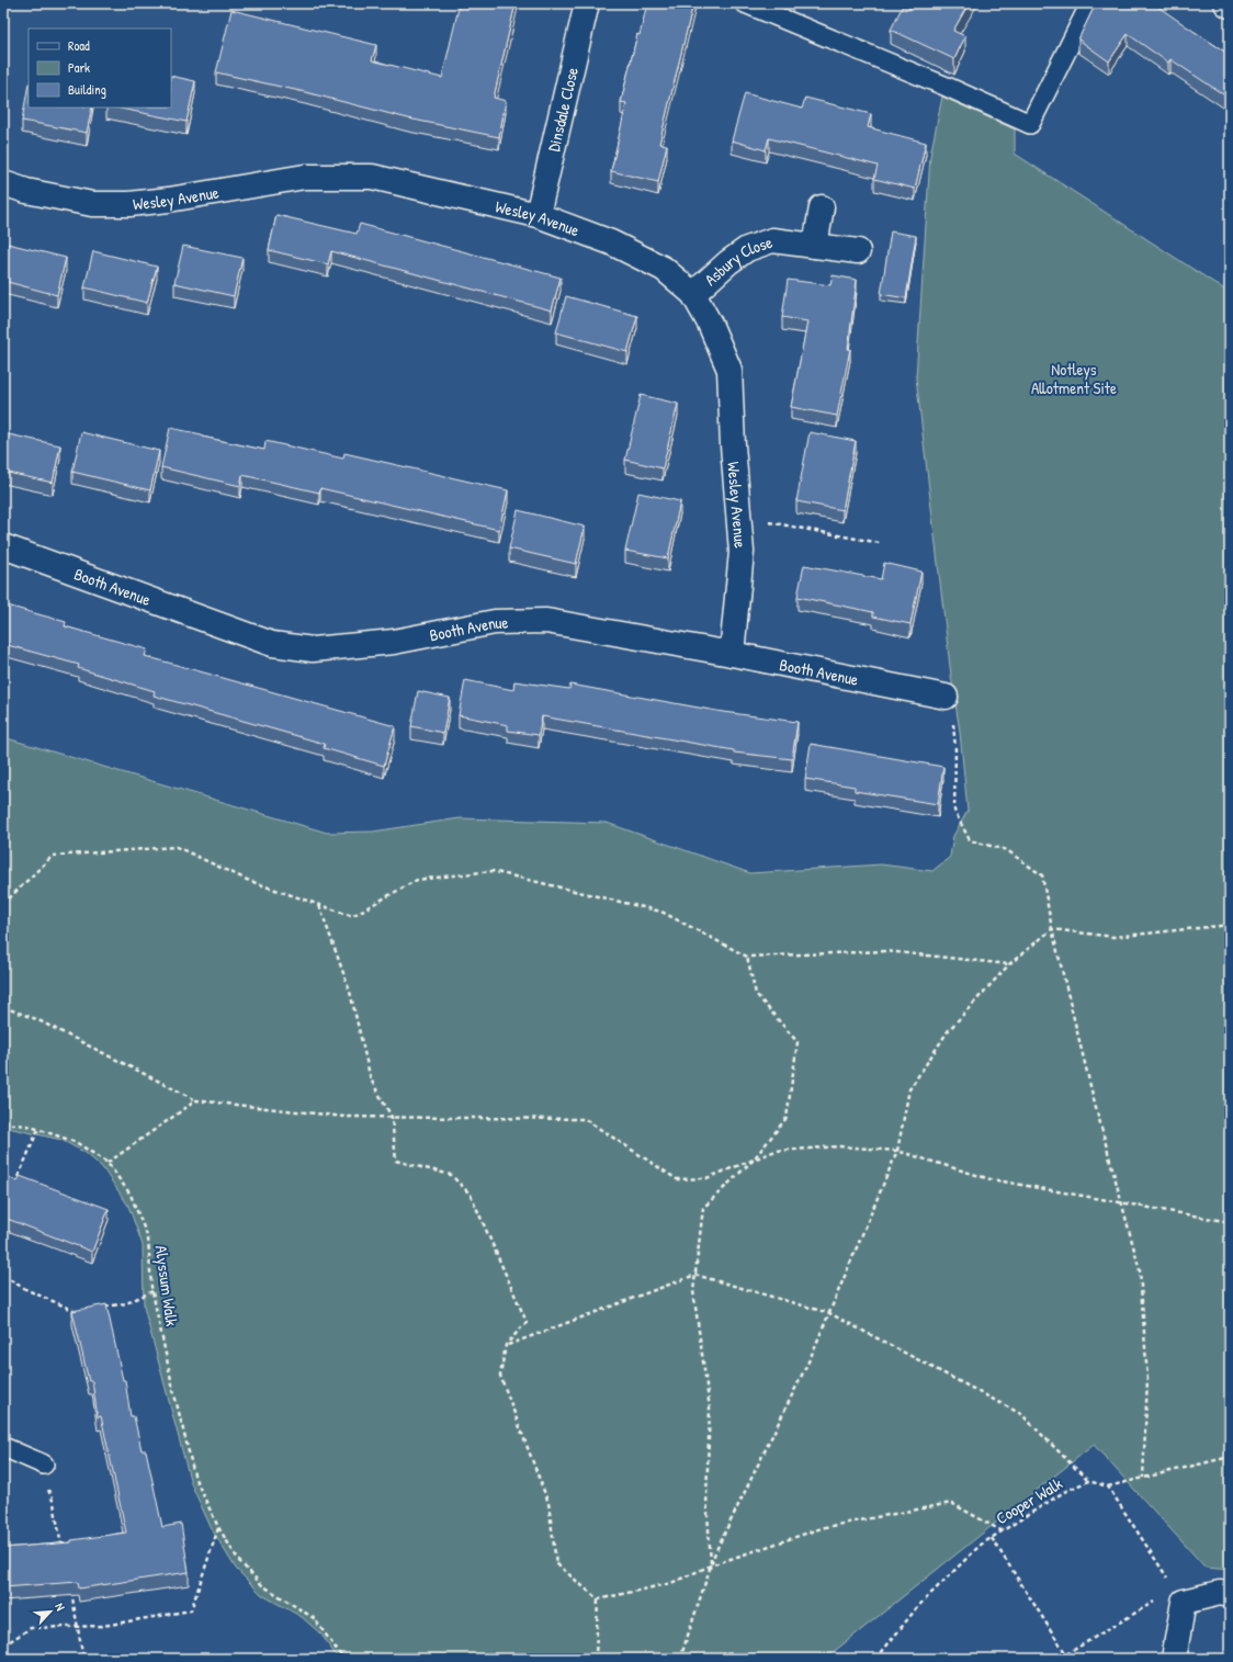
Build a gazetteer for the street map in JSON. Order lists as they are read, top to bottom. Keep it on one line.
{"streets":{"street":["Dinsdale Close","Wesley Avenue","Asbury Close","Booth Avenue"],"path":["Alyssum Walk","Cooper Walk"]},"crossings":[["Dinsdale Close","Wesley Avenue"],["Wesley Avenue","Asbury Close"],["Wesley Avenue","Booth Avenue"]],"parks":["Notleys Allotment Site"],"legend":["Road","Park","Building"],"north":"top right"}
